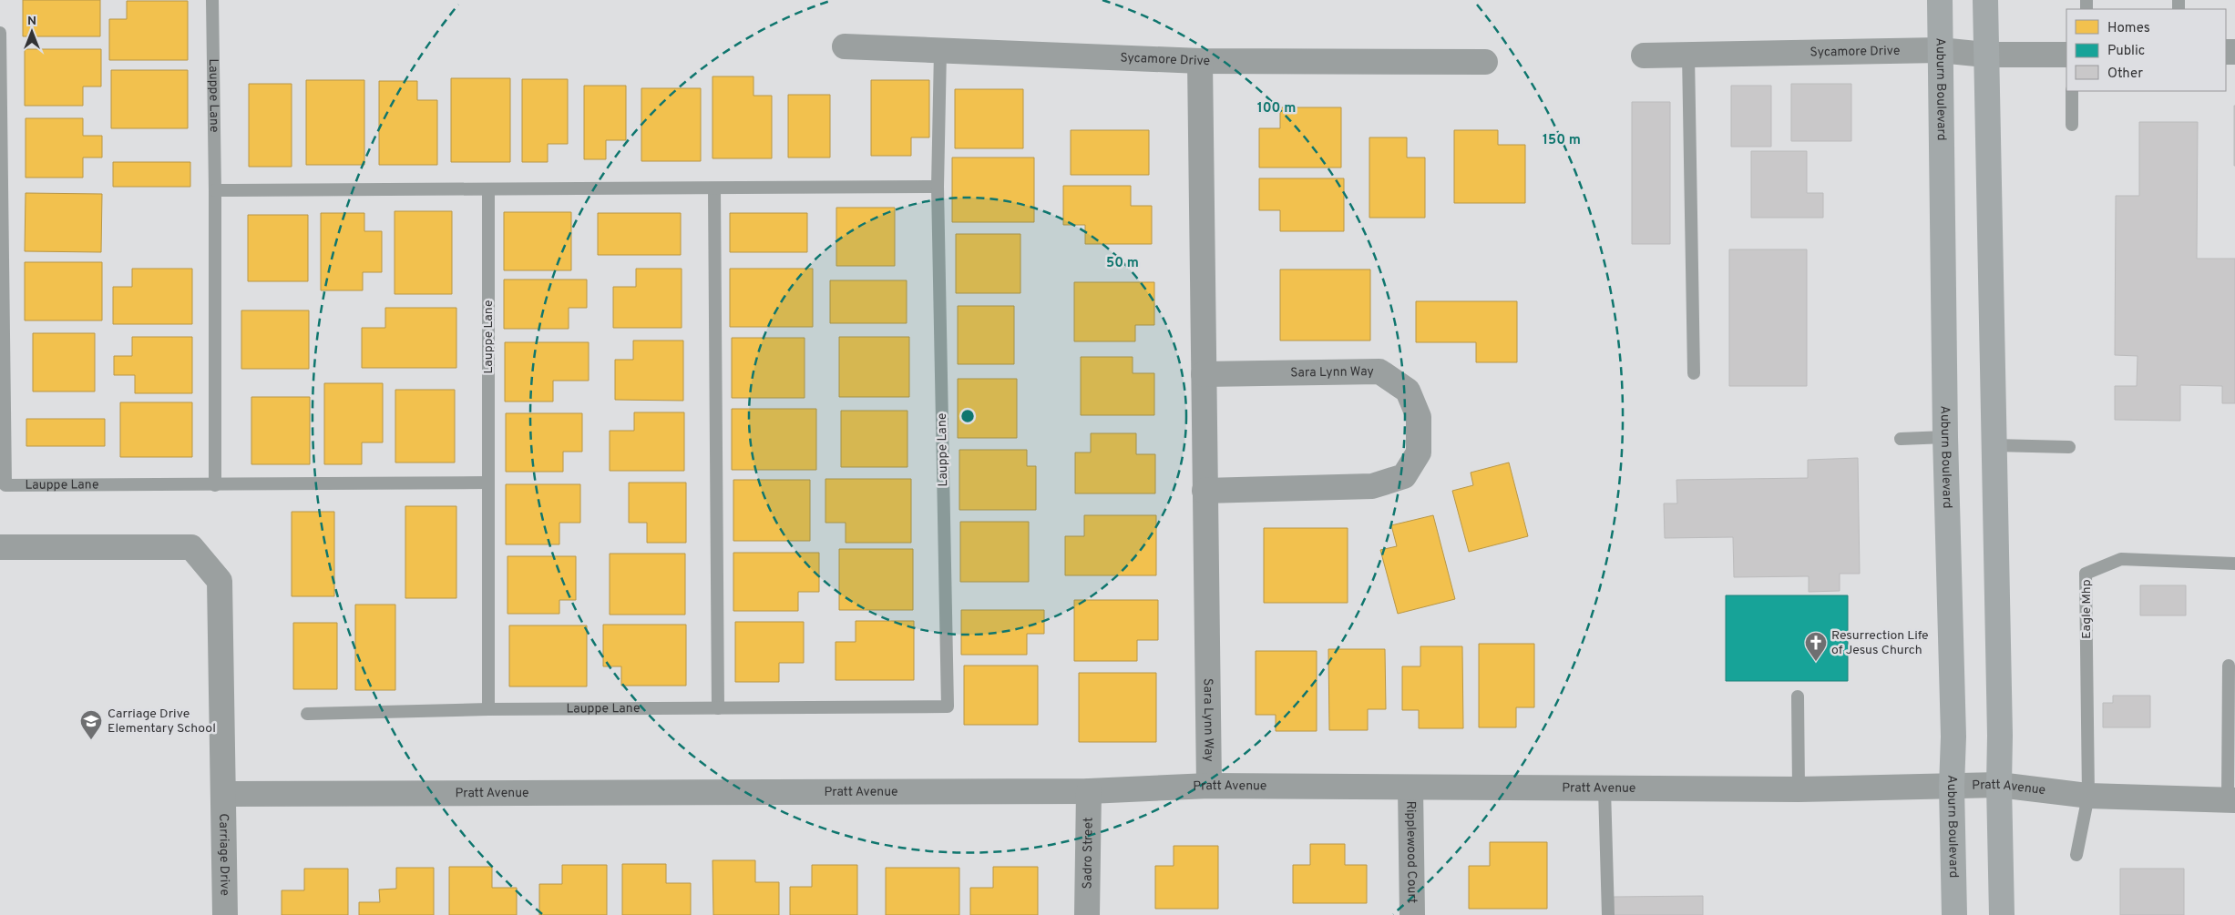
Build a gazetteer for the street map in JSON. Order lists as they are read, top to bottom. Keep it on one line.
{"streets":{"main road":["Auburn Boulevard"],"street":["Sycamore Drive","Sara Lynn Way","Pratt Avenue","Ripplewood Court","Sadro Street","Carriage Drive"],"lane":["Lauppe Lane","Eagle Mhp"]},"crossings":[["Sycamore Drive","Auburn Boulevard"],["Sycamore Drive","Sara Lynn Way"],["Auburn Boulevard","Pratt Avenue"],["Sara Lynn Way","Pratt Avenue"],["Eagle Mhp","Pratt Avenue"],["Pratt Avenue","Ripplewood Court"],["Pratt Avenue","Sadro Street"],["Pratt Avenue","Carriage Drive"]],"places":{"church":["Resurrection Life of Jesus Church"],"school or university":["Carriage Drive Elementary School"]},"legend":["Homes","Public","Other"],"north":"top","rings":["100 m","150 m","50 m"]}
